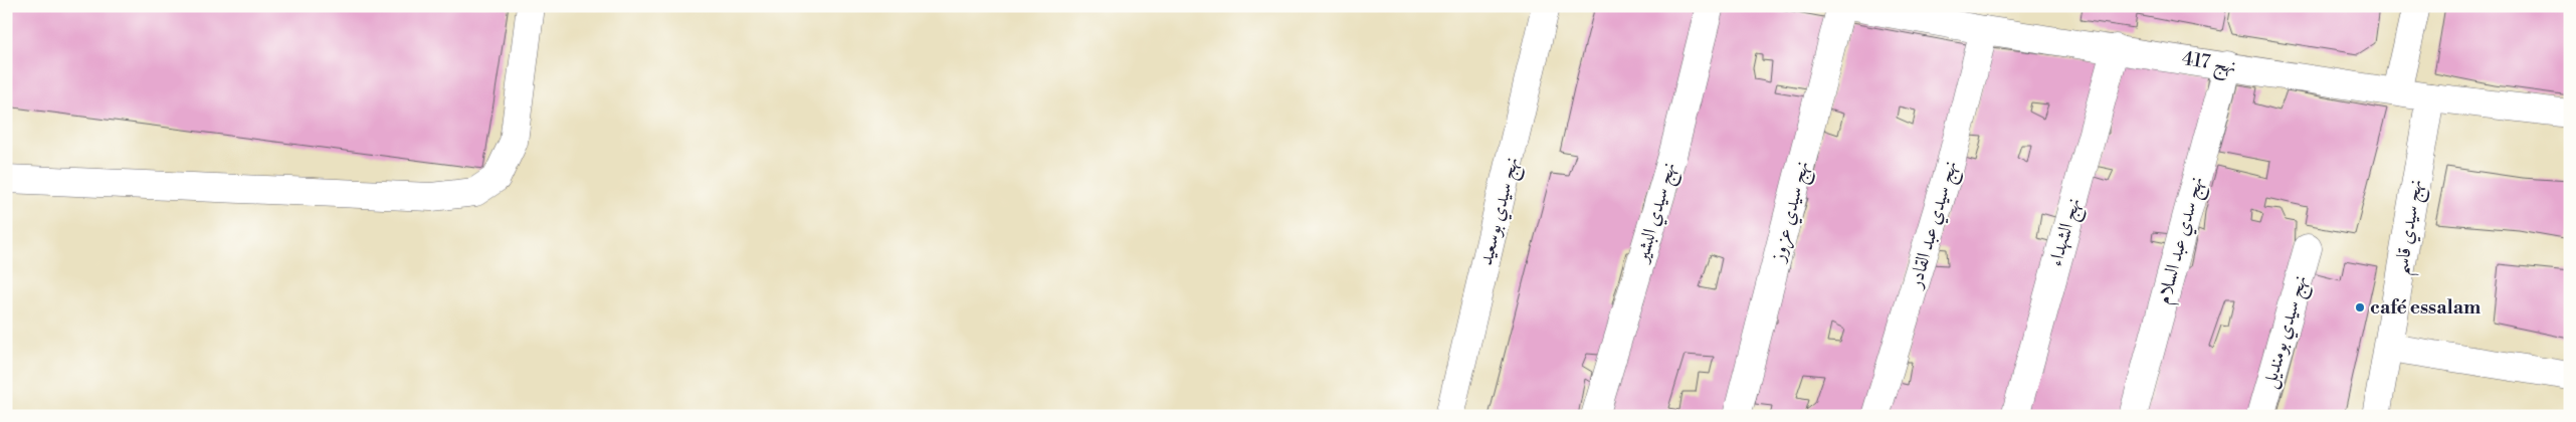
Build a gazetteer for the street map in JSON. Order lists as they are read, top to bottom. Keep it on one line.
{"streets":{"street":["نهج 417","نهج سيدي بوسعيد","نهج سيدي عزوز","نهج سيدي البشير","نهج سيدي عبد القادر","نهج سيدي قاسم","نهج الشهداء","نهج سدي عبد السلام","نهج سيدي بومنديل"]},"crossings":[["نهج 417","نهج سيدي عبد القادر"],["نهج 417","نهج سيدي قاسم"],["نهج 417","نهج الشهداء"],["نهج 417","نهج سدي عبد السلام"]],"places":["café essalam"]}
